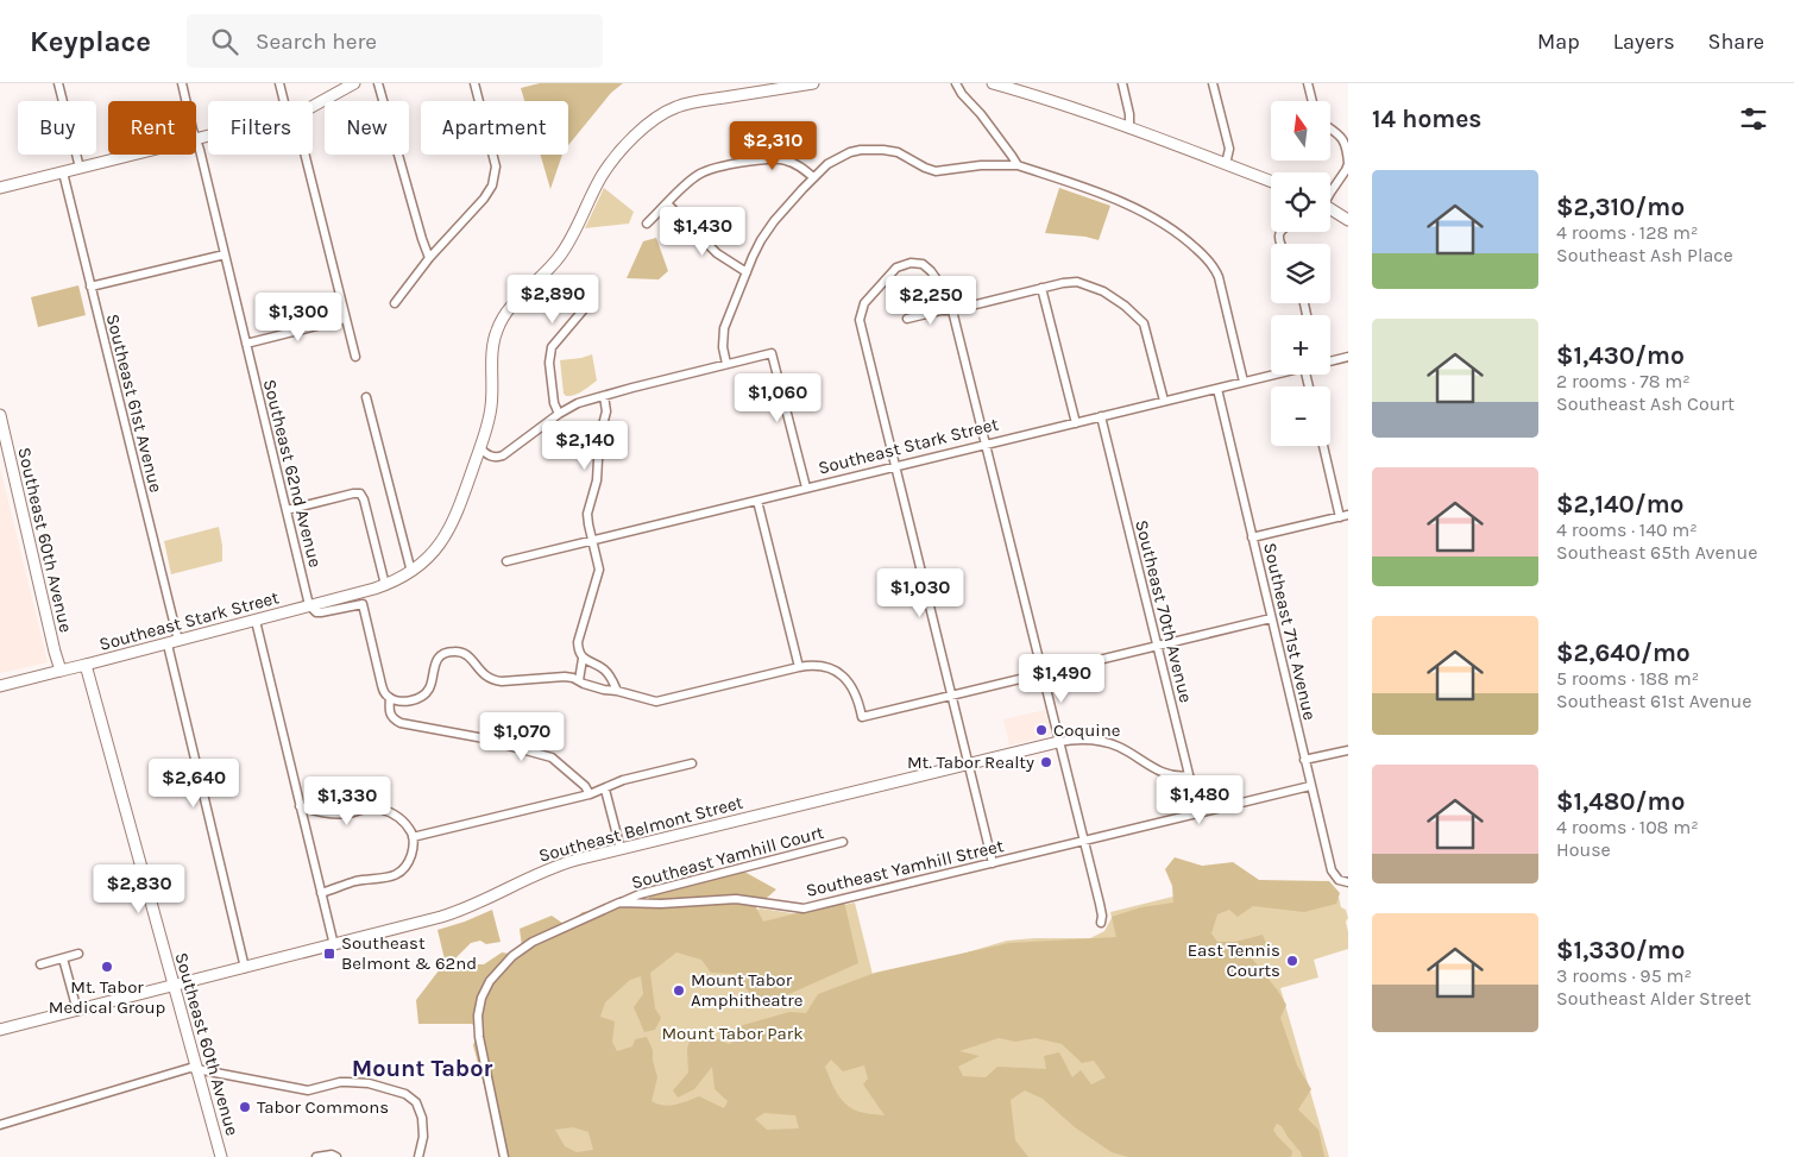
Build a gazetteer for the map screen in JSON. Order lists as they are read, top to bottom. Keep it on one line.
{"streets":{"street":["Southeast 61st Avenue","Southeast Stark Street","Southeast 62nd Avenue","Southeast 60th Avenue","Southeast 70th Avenue","Southeast 71st Avenue","Southeast Belmont Street","Southeast Yamhill Court","Southeast Yamhill Street"]},"crossings":[["Southeast 61st Avenue","Southeast Stark Street"],["Southeast 61st Avenue","Southeast Belmont Street"],["Southeast Stark Street","Southeast 62nd Avenue"],["Southeast Stark Street","Southeast 60th Avenue"],["Southeast Stark Street","Southeast 70th Avenue"],["Southeast Stark Street","Southeast 71st Avenue"],["Southeast 60th Avenue","Southeast Belmont Street"],["Southeast 70th Avenue","Southeast Belmont Street"],["Southeast 70th Avenue","Southeast Yamhill Street"],["Southeast 71st Avenue","Southeast Yamhill Street"],["Southeast Yamhill Court","Southeast Yamhill Street"]],"districts":["Mount Tabor"],"parks":["Mount Tabor Park"],"places":{"other":["Coquine","Mt. Tabor Realty","East Tennis Courts","Mt. Tabor Medical Group","Mount Tabor Amphitheatre","Tabor Commons"],"transit":["Southeast Belmont & 62nd"]},"north":"top","page":{"header":"Keyplace","search":"Search here","nav":["Map","Layers","Share"],"heading":"14 homes","map_buttons":["+","−"],"chip":["Buy","Rent","Filters","New","Apartment"],"price":["$2,310","$1,430","$2,890","$2,250","$1,300","$1,060","$2,140","$1,030","$1,490","$1,070","$2,640","$1,480","$1,330","$2,830"],"list":[{"name":"$2,310/mo","note":"4 rooms · 128 m² · Southeast Ash Place"},{"name":"$1,430/mo","note":"2 rooms · 78 m² · Southeast Ash Court"},{"name":"$2,140/mo","note":"4 rooms · 140 m² · Southeast 65th Avenue"},{"name":"$2,640/mo","note":"5 rooms · 188 m² · Southeast 61st Avenue"},{"name":"$1,480/mo","note":"4 rooms · 108 m² · House"},{"name":"$1,330/mo","note":"3 rooms · 95 m² · Southeast Alder Street"}]}}
